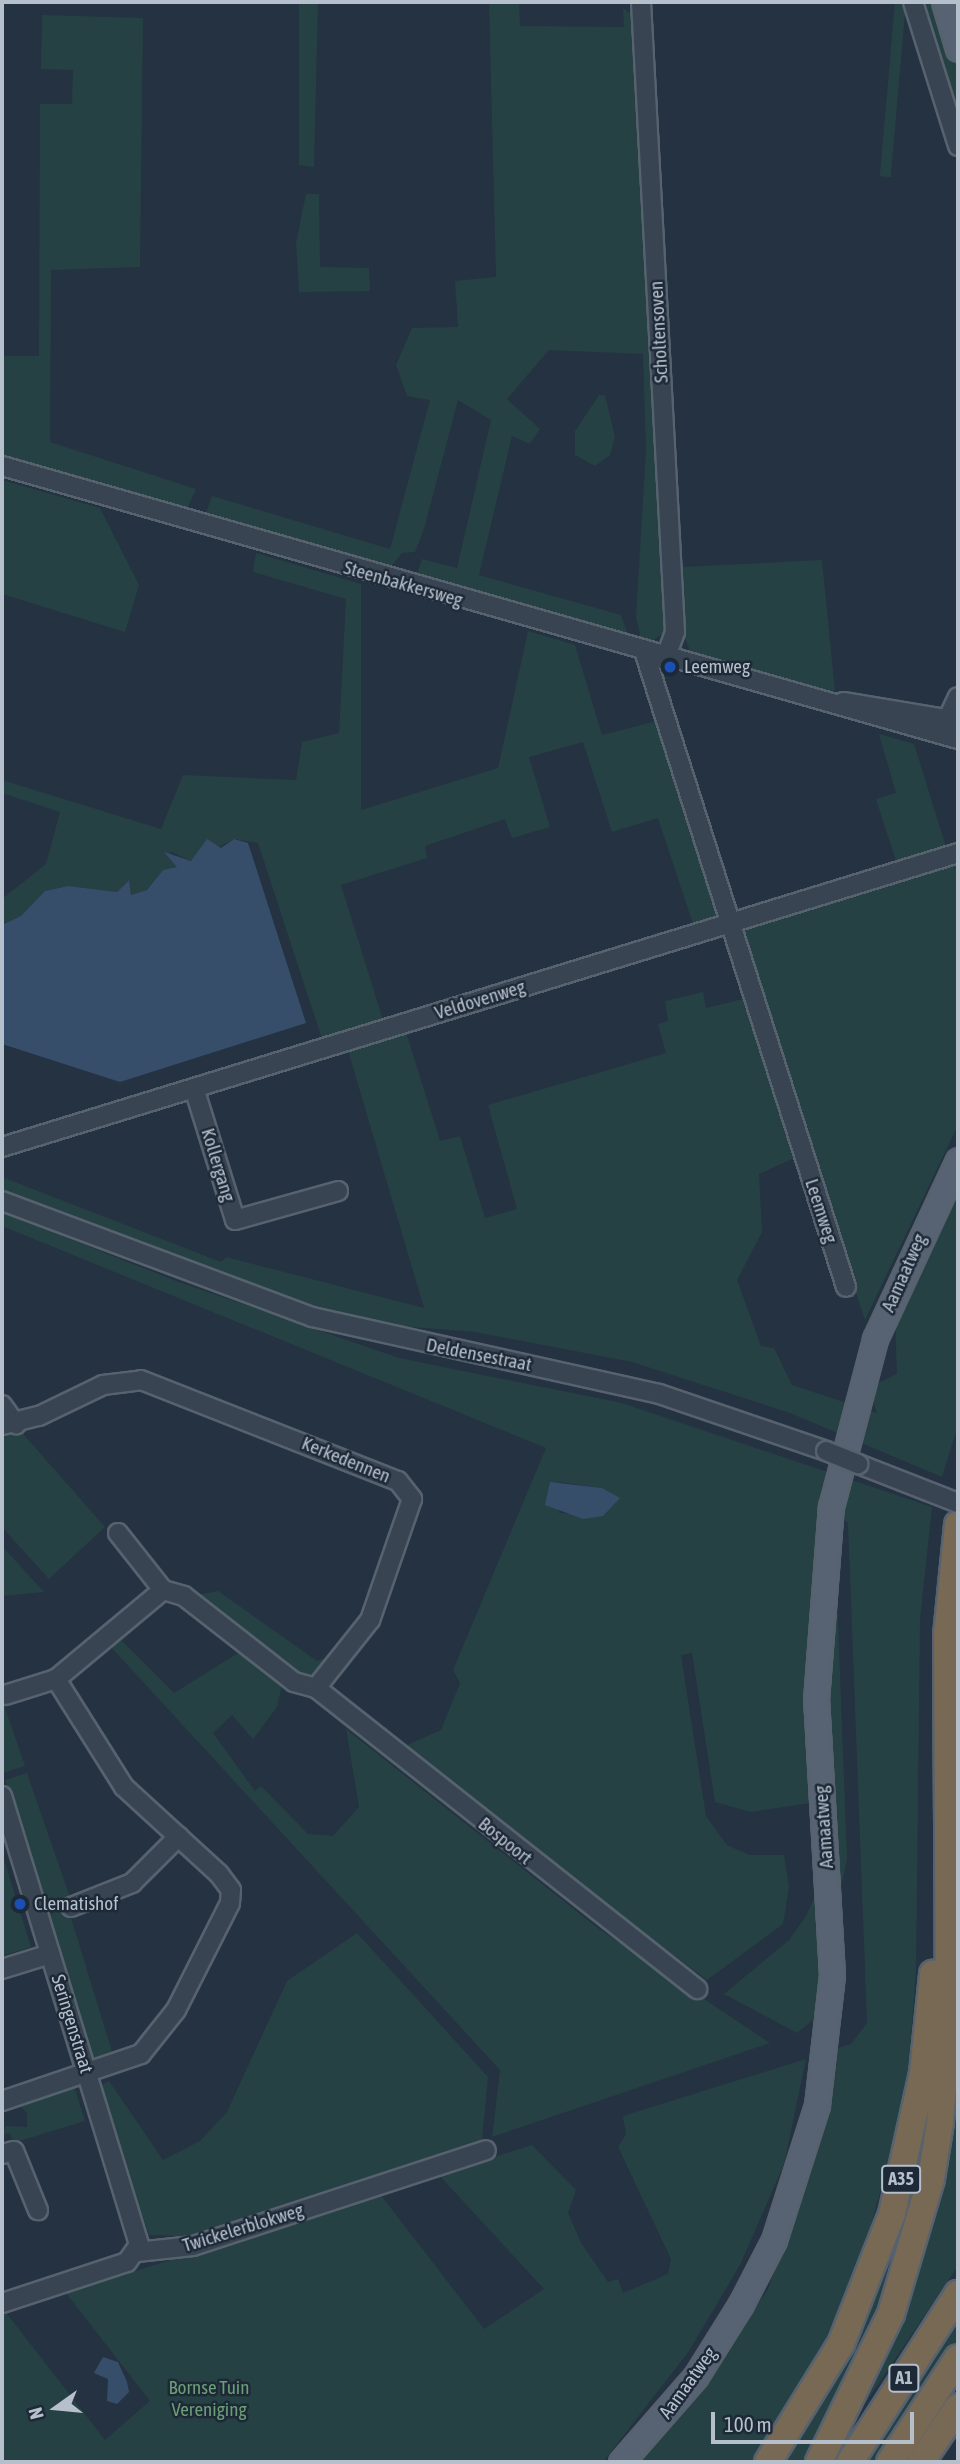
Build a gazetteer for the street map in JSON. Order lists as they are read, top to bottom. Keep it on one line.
{"streets":{"highway":["A35","A1"],"main road":["Aamaatweg"],"street":["Scholtensoven","Steenbakkersweg","Veldovenweg","Kollergang","Leemweg","Deldensestraat","Kerkedennen","Bospoort","Seringenstraat","Twickelerblokweg"]},"crossings":[["Scholtensoven","Steenbakkersweg"],["Steenbakkersweg","Leemweg"],["Veldovenweg","Kollergang"],["Veldovenweg","Leemweg"],["Kerkedennen","Bospoort"],["Seringenstraat","Twickelerblokweg"]],"parks":["Bornse Tuin Vereniging"],"places":["Leemweg","Clematishof"],"scale_bar":"100 m","north":"left"}
